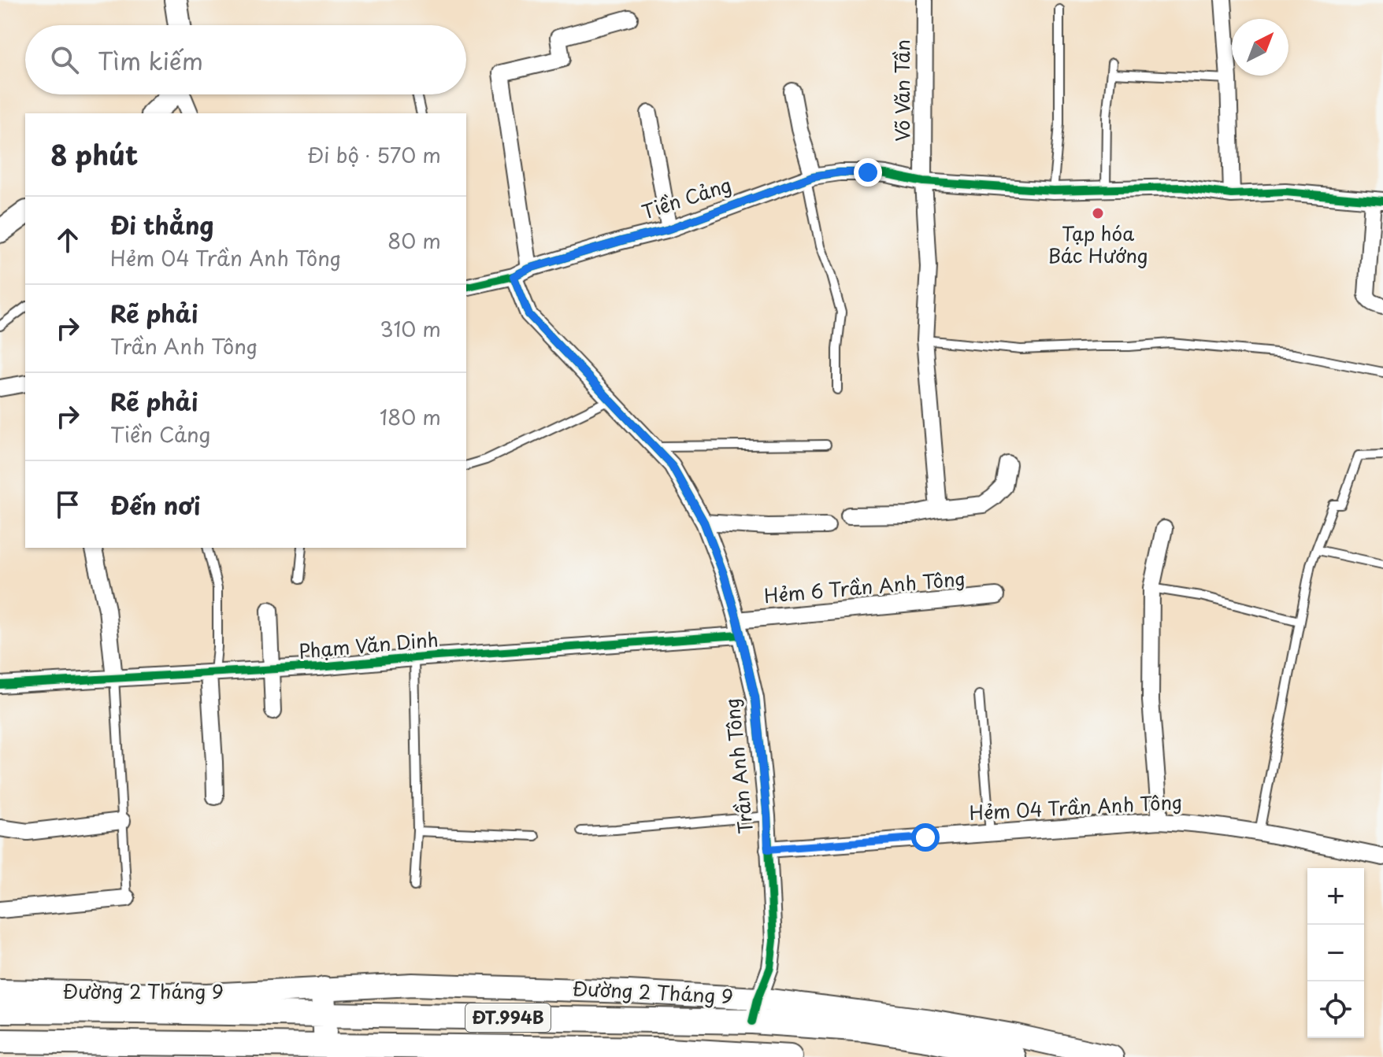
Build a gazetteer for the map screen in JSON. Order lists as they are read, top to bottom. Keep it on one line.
{"streets":{"main road":["Đường 2 Tháng 9","ĐT.994B"],"street":["Võ Văn Tần","Tiền Cảng","Hẻm 6 Trần Anh Tông","Phạm Văn Dinh","Trần Anh Tông","Hẻm 04 Trần Anh Tông"]},"crossings":[["Võ Văn Tần","Tiền Cảng"],["Tiền Cảng","Trần Anh Tông"],["Hẻm 6 Trần Anh Tông","Phạm Văn Dinh"],["Hẻm 6 Trần Anh Tông","Trần Anh Tông"],["Phạm Văn Dinh","Trần Anh Tông"],["Trần Anh Tông","Hẻm 04 Trần Anh Tông"],["Trần Anh Tông","Đường 2 Tháng 9"]],"places":["Tạp hóa Bác Hướng"],"north":"top right","page":{"search":"Tìm kiếm","heading":["8 phút","Đi bộ · 570 m"],"list":[["Đi thẳng","Hẻm 04 Trần Anh Tông","80 m"],["Rẽ phải","Trần Anh Tông","310 m"],["Rẽ phải","Tiền Cảng","180 m"],"Đến nơi"],"map_buttons":["+","−"]}}
